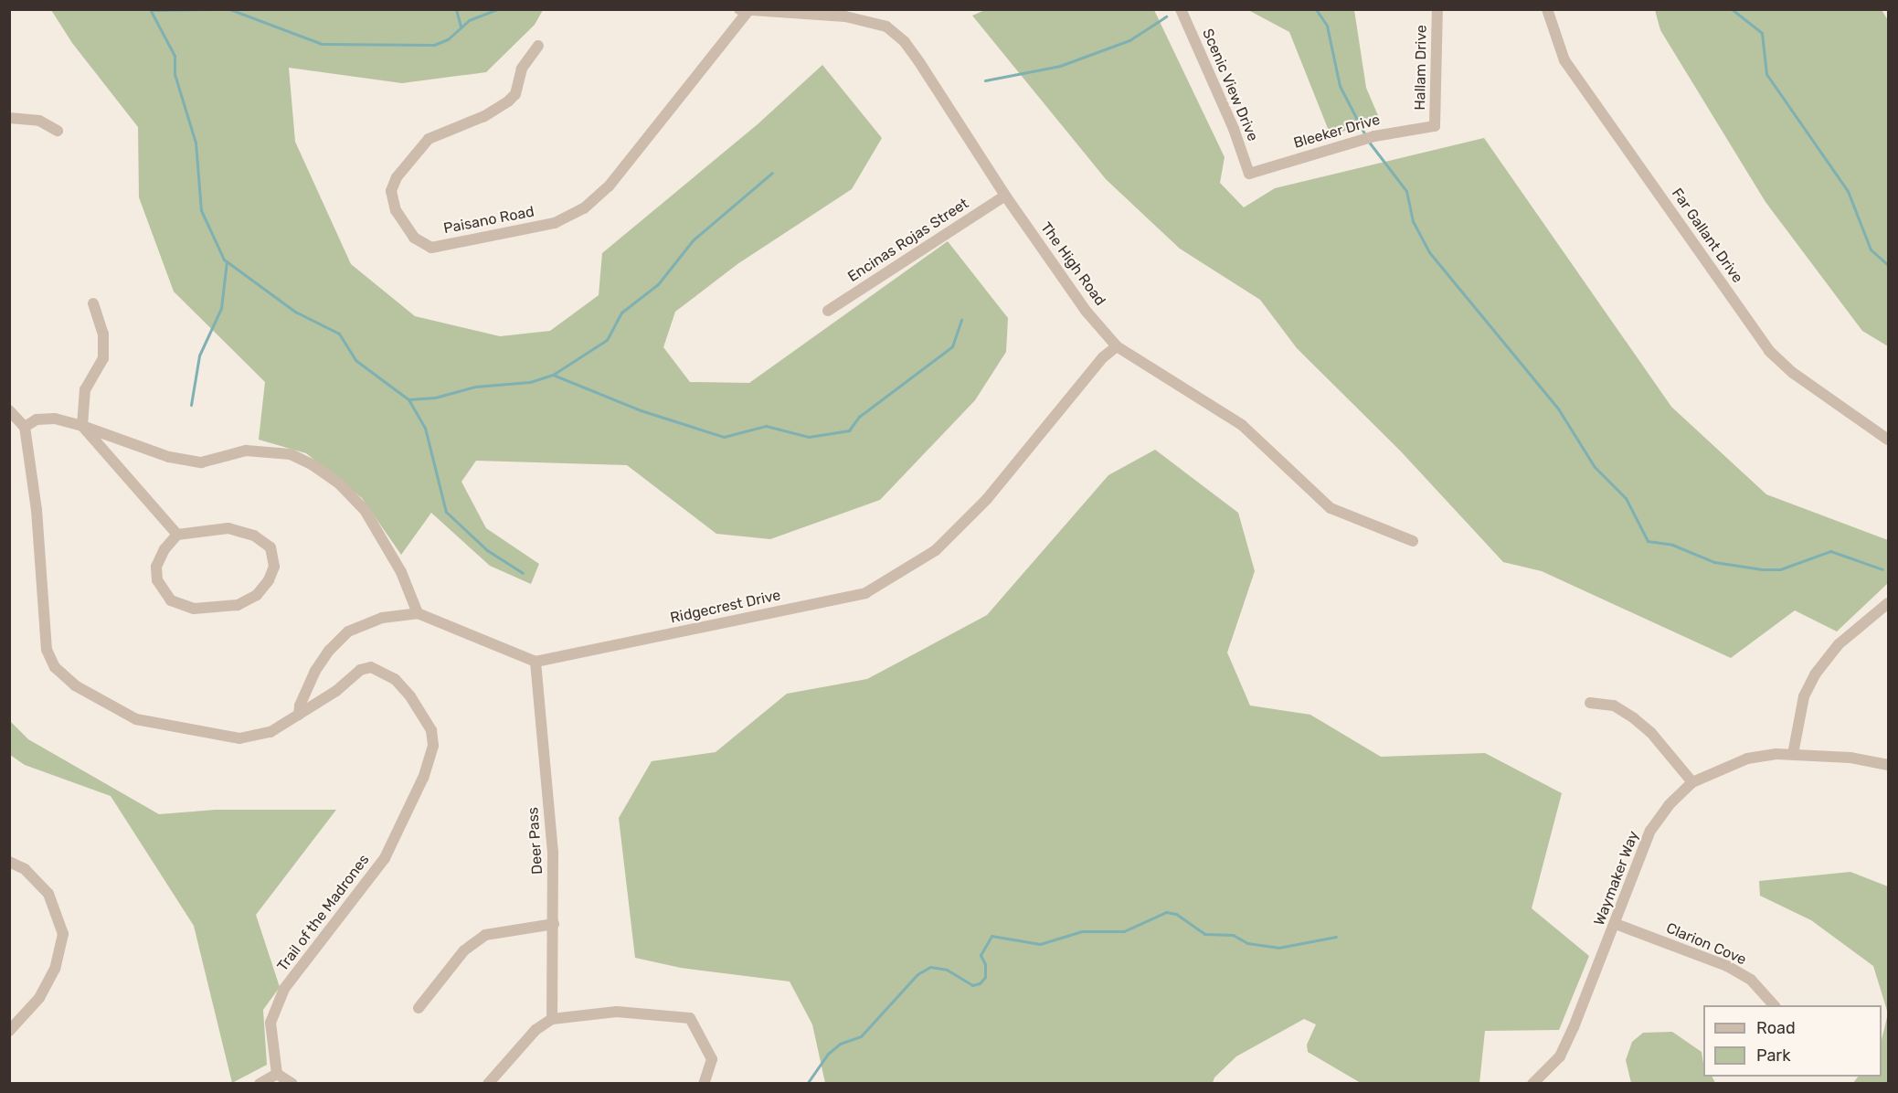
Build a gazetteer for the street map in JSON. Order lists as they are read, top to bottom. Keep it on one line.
{"streets":{"street":["Hallam Drive","Scenic View Drive","Bleeker Drive","Paisano Road","Far Gallant Drive","Encinas Rojas Street","The High Road","Ridgecrest Drive","Deer Pass","Waymaker Way","Trail of the Madrones","Clarion Cove"]},"crossings":[["Hallam Drive","Bleeker Drive"],["Scenic View Drive","Bleeker Drive"],["Paisano Road","The High Road"],["Encinas Rojas Street","The High Road"],["The High Road","Ridgecrest Drive"],["Ridgecrest Drive","Deer Pass"],["Waymaker Way","Clarion Cove"]],"legend":["Road","Park"]}
